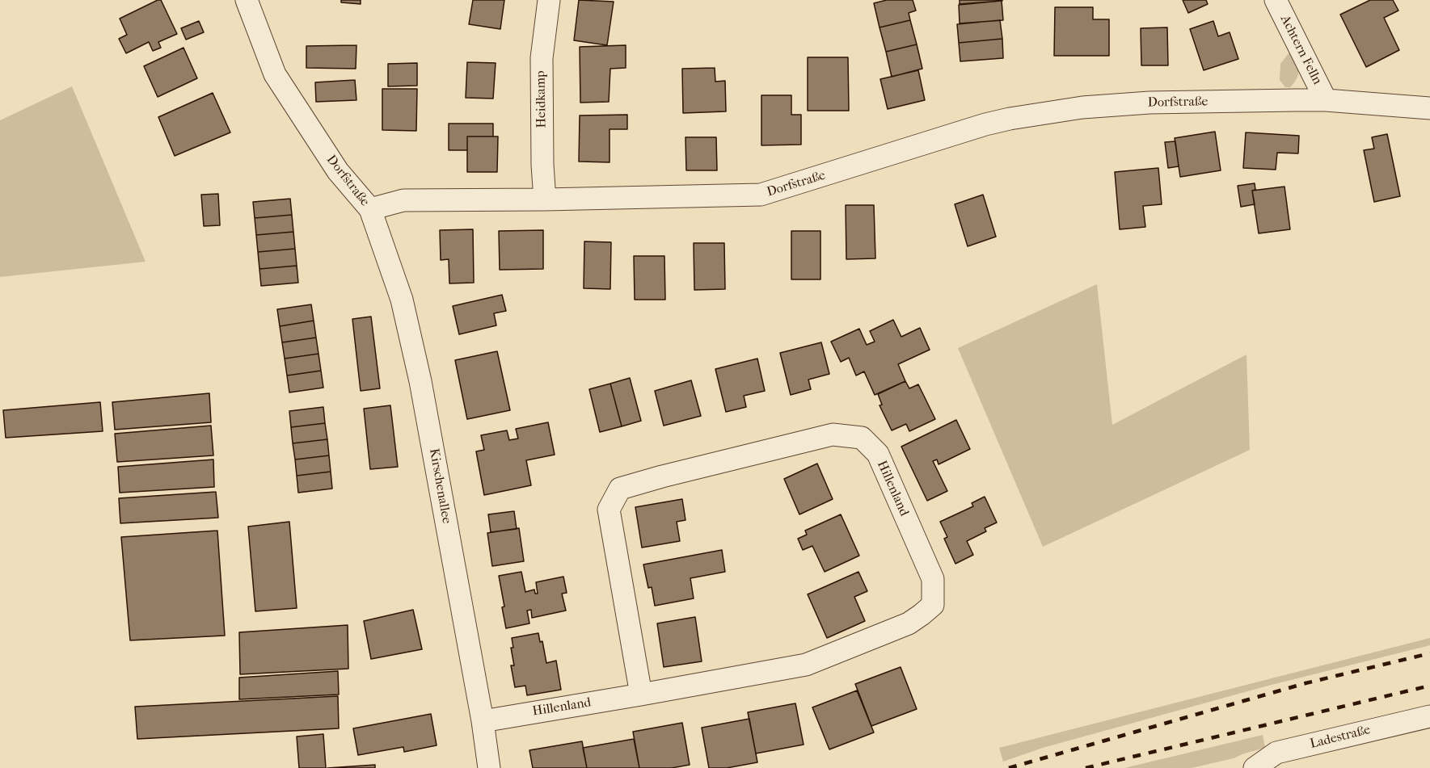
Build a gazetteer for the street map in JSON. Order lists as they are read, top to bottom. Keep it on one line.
{"streets":{"street":["Achtern Felln","Heidkamp","Dorfstraße","Kirschenallee","Hillenland","Ladestraße"]},"crossings":[["Achtern Felln","Dorfstraße"],["Heidkamp","Dorfstraße"],["Dorfstraße","Kirschenallee"],["Kirschenallee","Hillenland"]]}
